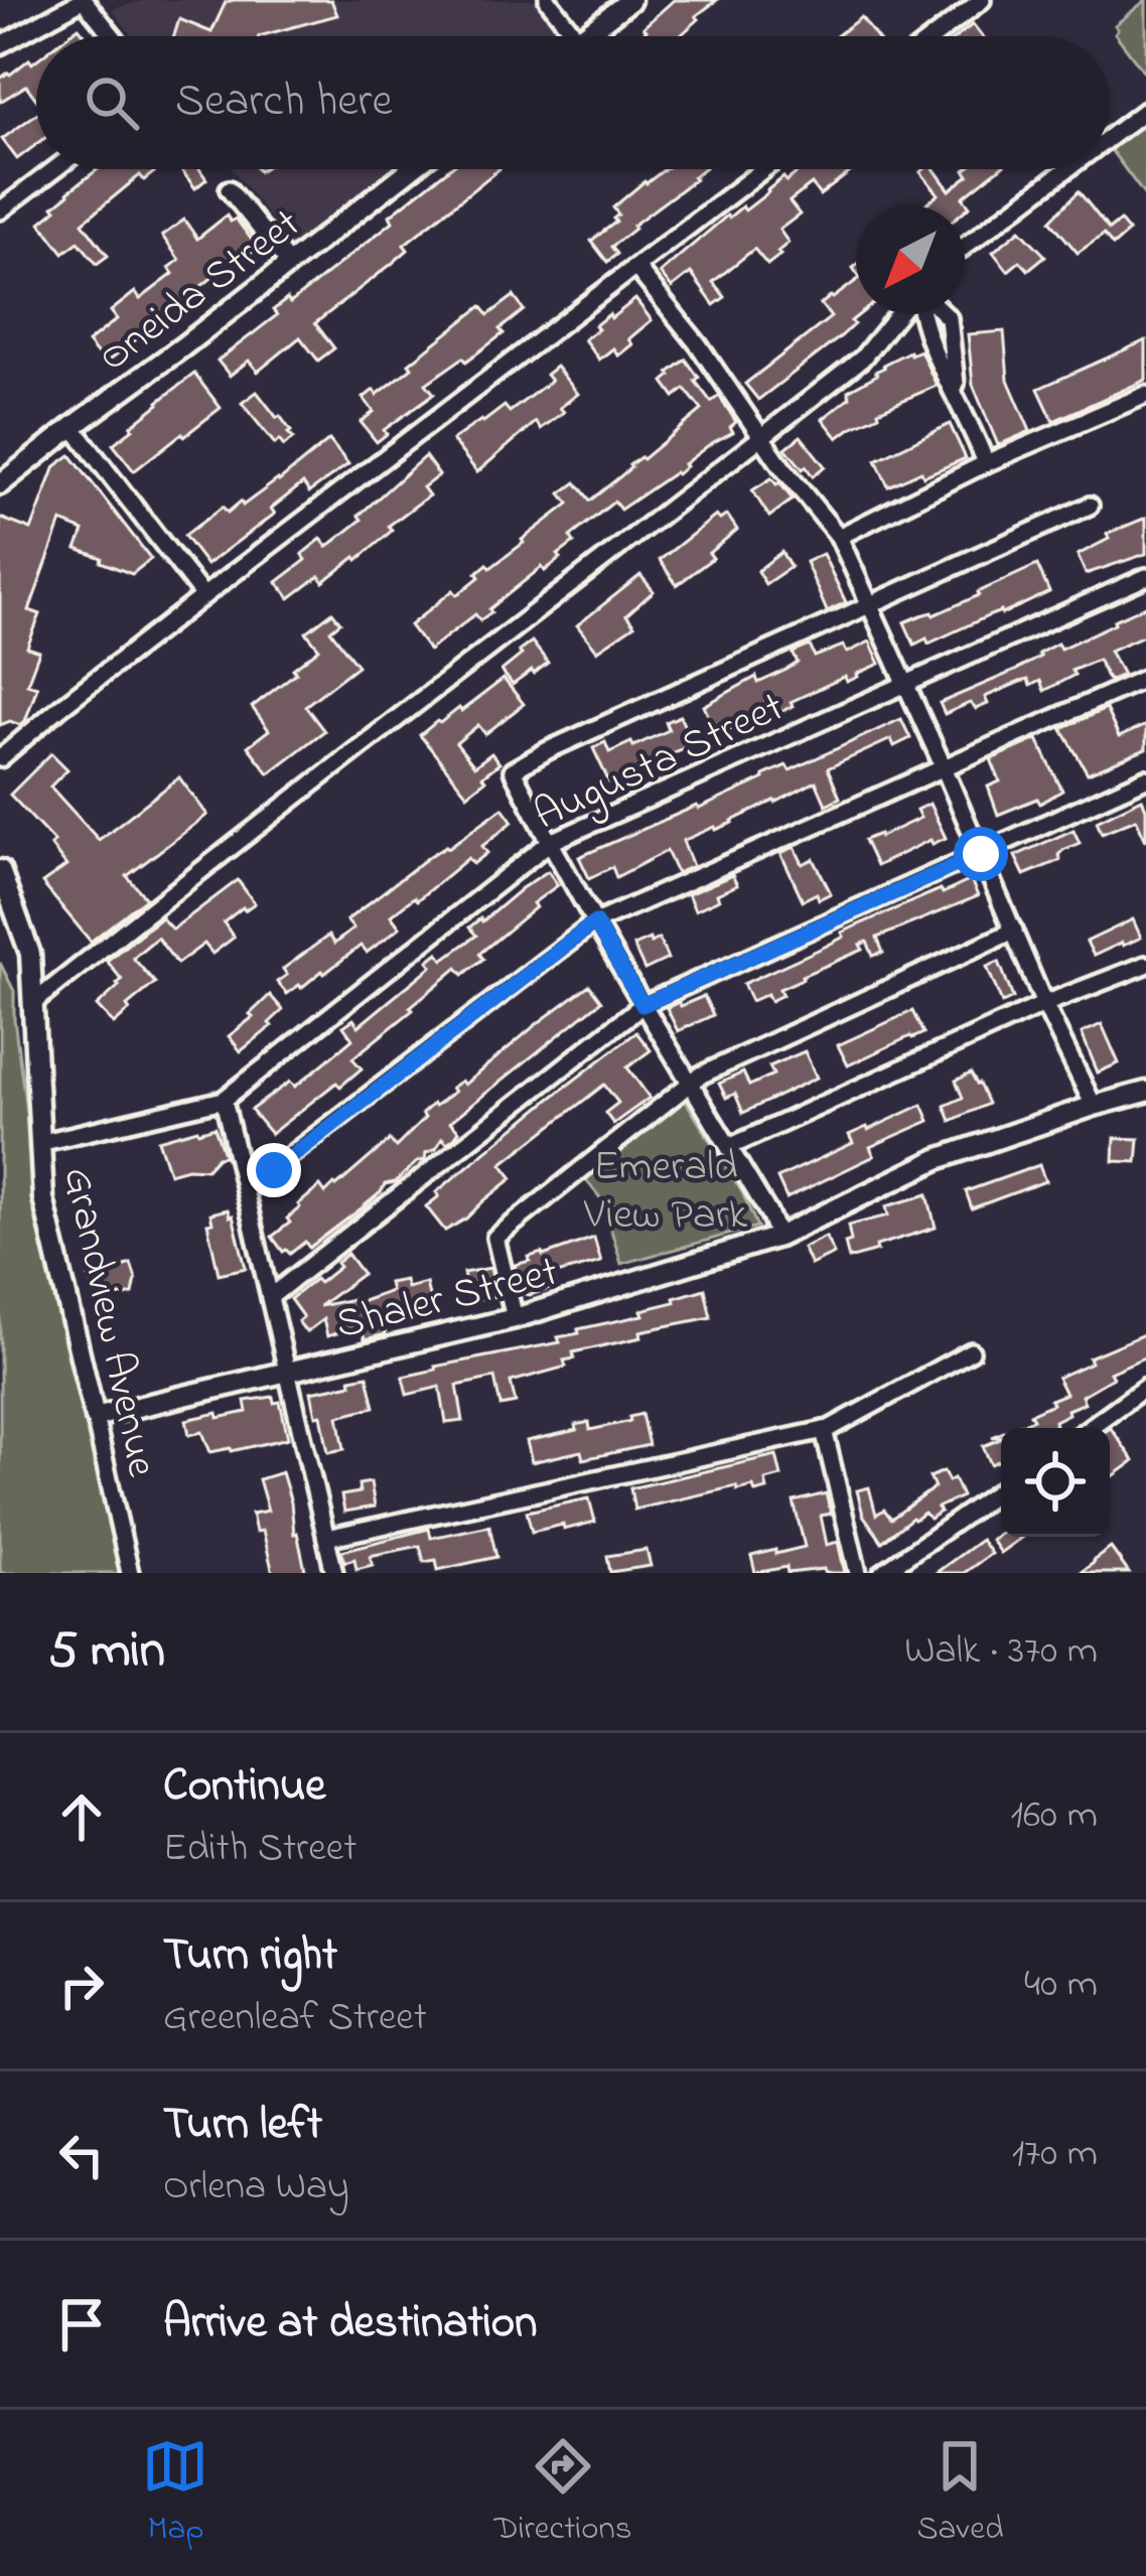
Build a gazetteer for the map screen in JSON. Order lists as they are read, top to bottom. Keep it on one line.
{"streets":{"street":["Oneida Street","Augusta Street","Shaler Street","Grandview Avenue"]},"crossings":[["Augusta Street","Grandview Avenue"],["Shaler Street","Grandview Avenue"]],"parks":["Emerald View Park"],"north":"bottom left","page":{"search":"Search here","heading":["5 min","Walk · 370 m"],"list":[["Continue","Edith Street","160 m"],["Turn right","Greenleaf Street","40 m"],["Turn left","Orlena Way","170 m"],"Arrive at destination"],"nav":["Map","Directions","Saved"]}}
